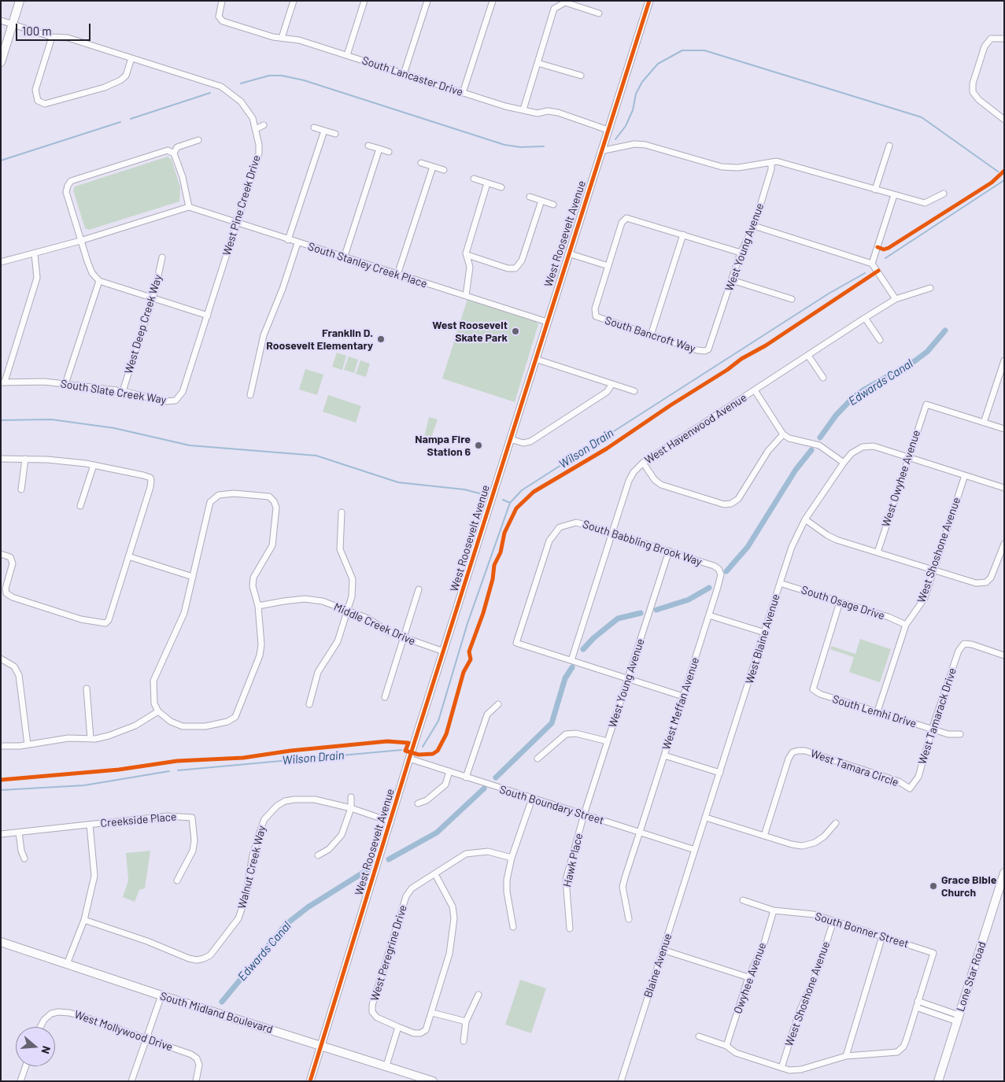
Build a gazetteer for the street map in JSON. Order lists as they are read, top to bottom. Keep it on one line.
{"streets":{"main road":["Lone Star Road","South Midland Boulevard"],"street":["South Lancaster Drive","West Pine Creek Drive","West Roosevelt Avenue","West Young Avenue","South Stanley Creek Place","West Deep Creek Way","South Bancroft Way","South Slate Creek Way","West Havenwood Avenue","West Owyhee Avenue","South Babbling Brook Way","West Shoshone Avenue","South Osage Drive","Middle Creek Drive","West Blaine Avenue","West Meffan Avenue","South Lemhi Drive","West Tamarack Drive","West Tamara Circle","South Boundary Street","Creekside Place","Hawk Place","Walnut Creek Way","South Bonner Street","West Peregrine Drive","Blaine Avenue","Owyhee Avenue","West Mollywood Drive"]},"crossings":[["South Lancaster Drive","West Roosevelt Avenue"],["West Pine Creek Drive","South Stanley Creek Place"],["West Pine Creek Drive","South Slate Creek Way"],["West Roosevelt Avenue","South Stanley Creek Place"],["West Roosevelt Avenue","Middle Creek Drive"],["West Roosevelt Avenue","South Boundary Street"],["West Roosevelt Avenue","Walnut Creek Way"],["West Roosevelt Avenue","South Midland Boulevard"],["West Young Avenue","South Bancroft Way"],["West Young Avenue","South Babbling Brook Way"],["West Young Avenue","South Boundary Street"],["West Young Avenue","Hawk Place"],["West Deep Creek Way","South Slate Creek Way"],["West Havenwood Avenue","South Babbling Brook Way"],["West Owyhee Avenue","West Blaine Avenue"],["South Babbling Brook Way","West Meffan Avenue"],["West Shoshone Avenue","South Osage Drive"],["West Shoshone Avenue","South Lemhi Drive"],["West Shoshone Avenue","South Bonner Street"],["South Osage Drive","West Blaine Avenue"],["South Osage Drive","South Lemhi Drive"],["West Blaine Avenue","South Boundary Street"],["West Blaine Avenue","Blaine Avenue"],["West Meffan Avenue","South Boundary Street"],["South Lemhi Drive","West Tamarack Drive"],["West Tamarack Drive","West Tamara Circle"],["South Boundary Street","Hawk Place"],["South Boundary Street","Blaine Avenue"],["South Bonner Street","Owyhee Avenue"]],"water":["Edwards Canal","Wilson Drain"],"places":["West Roosevelt Skate Park","Franklin D. Roosevelt Elementary","Nampa Fire Station 6","Grace Bible Church"],"scale_bar":"100 m","north":"right"}
